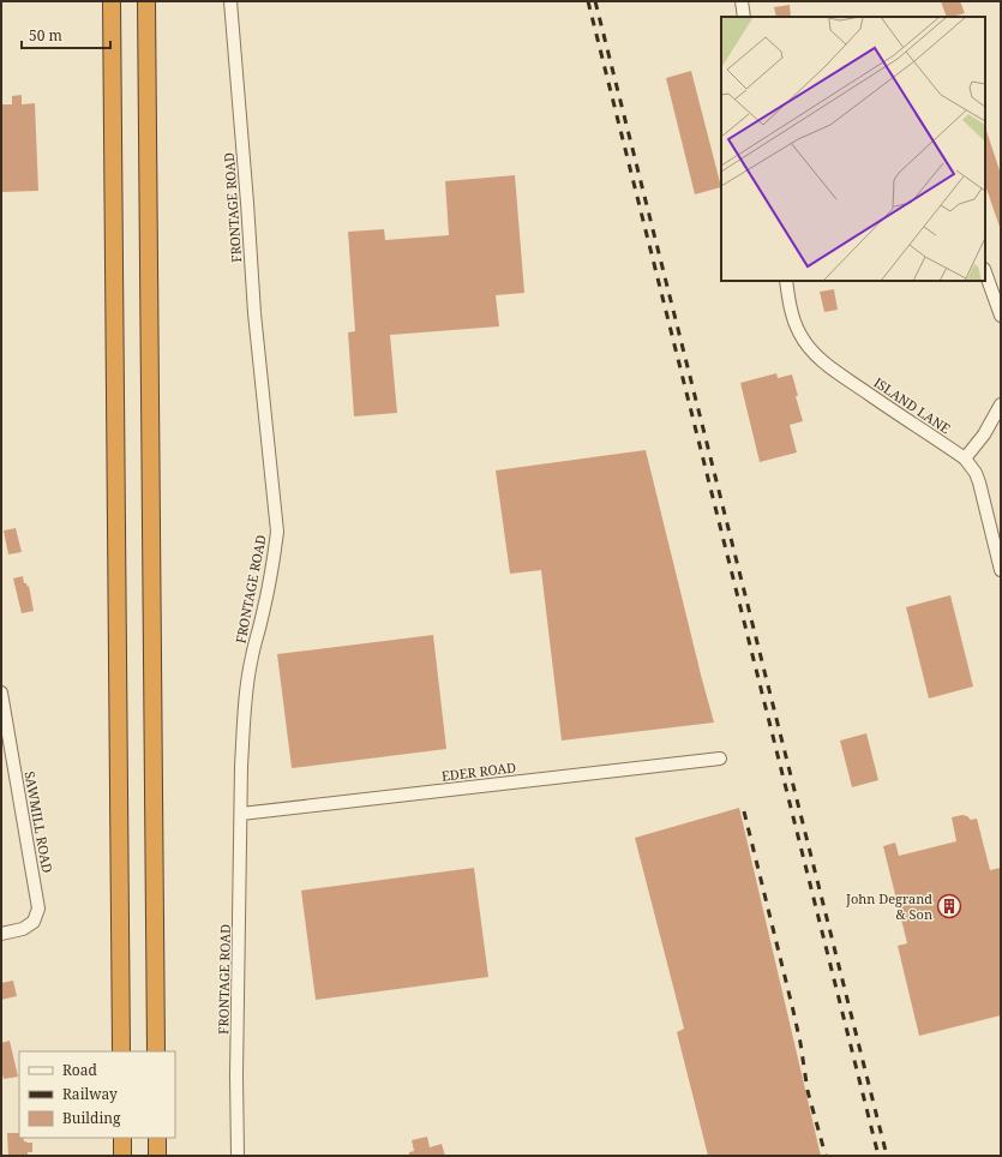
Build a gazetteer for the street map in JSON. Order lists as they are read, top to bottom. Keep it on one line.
{"streets":{"street":["FRONTAGE ROAD","ISLAND LANE","EDER ROAD","SAWMILL ROAD"]},"crossings":[["FRONTAGE ROAD","EDER ROAD"]],"places":{"building":["John Degrand & Son"]},"legend":["Road","Railway","Building"],"scale_bar":"50 m"}
